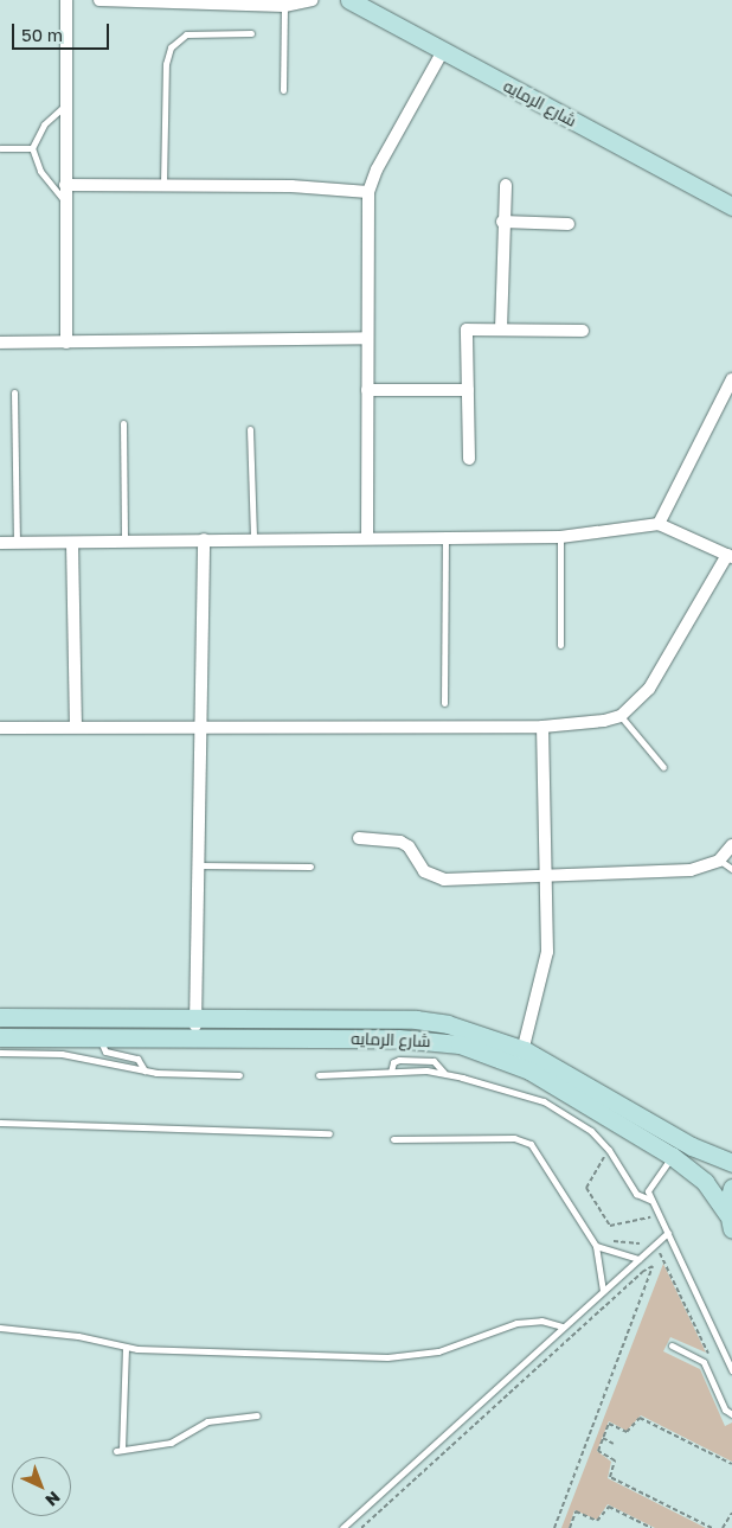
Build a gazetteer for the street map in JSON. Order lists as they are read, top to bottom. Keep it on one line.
{"streets":{"street":["شارع الرمايه"]},"scale_bar":"50 m","north":"bottom right"}
